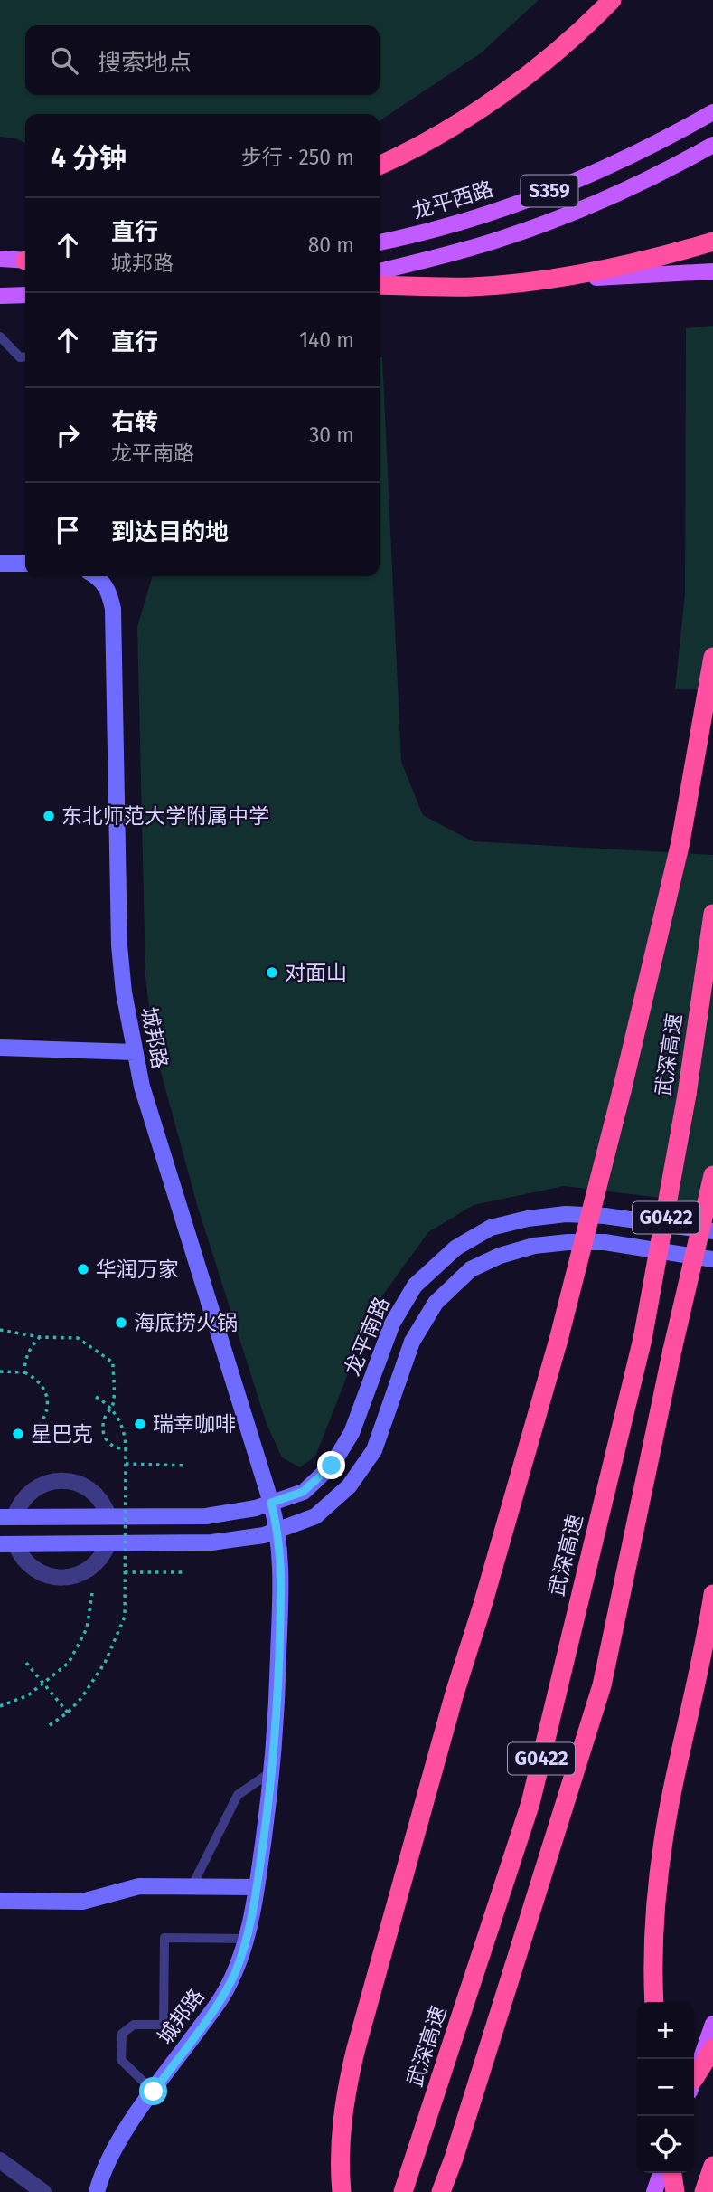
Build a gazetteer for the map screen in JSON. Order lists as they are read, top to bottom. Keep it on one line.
{"streets":{"highway":["武深高速","G0422"],"main road":["S359","龙平西路"],"street":["城邦路","龙平南路"]},"crossings":[["城邦路","龙平南路"]],"places":["东北师范大学附属中学","对面山","华润万家","海底捞火锅","瑞幸咖啡","星巴克"],"page":{"search":"搜索地点","heading":["4 分钟","步行 · 250 m"],"list":[["直行","城邦路","80 m"],["直行","140 m"],["右转","龙平南路","30 m"],"到达目的地"],"map_buttons":["+","−"]}}
